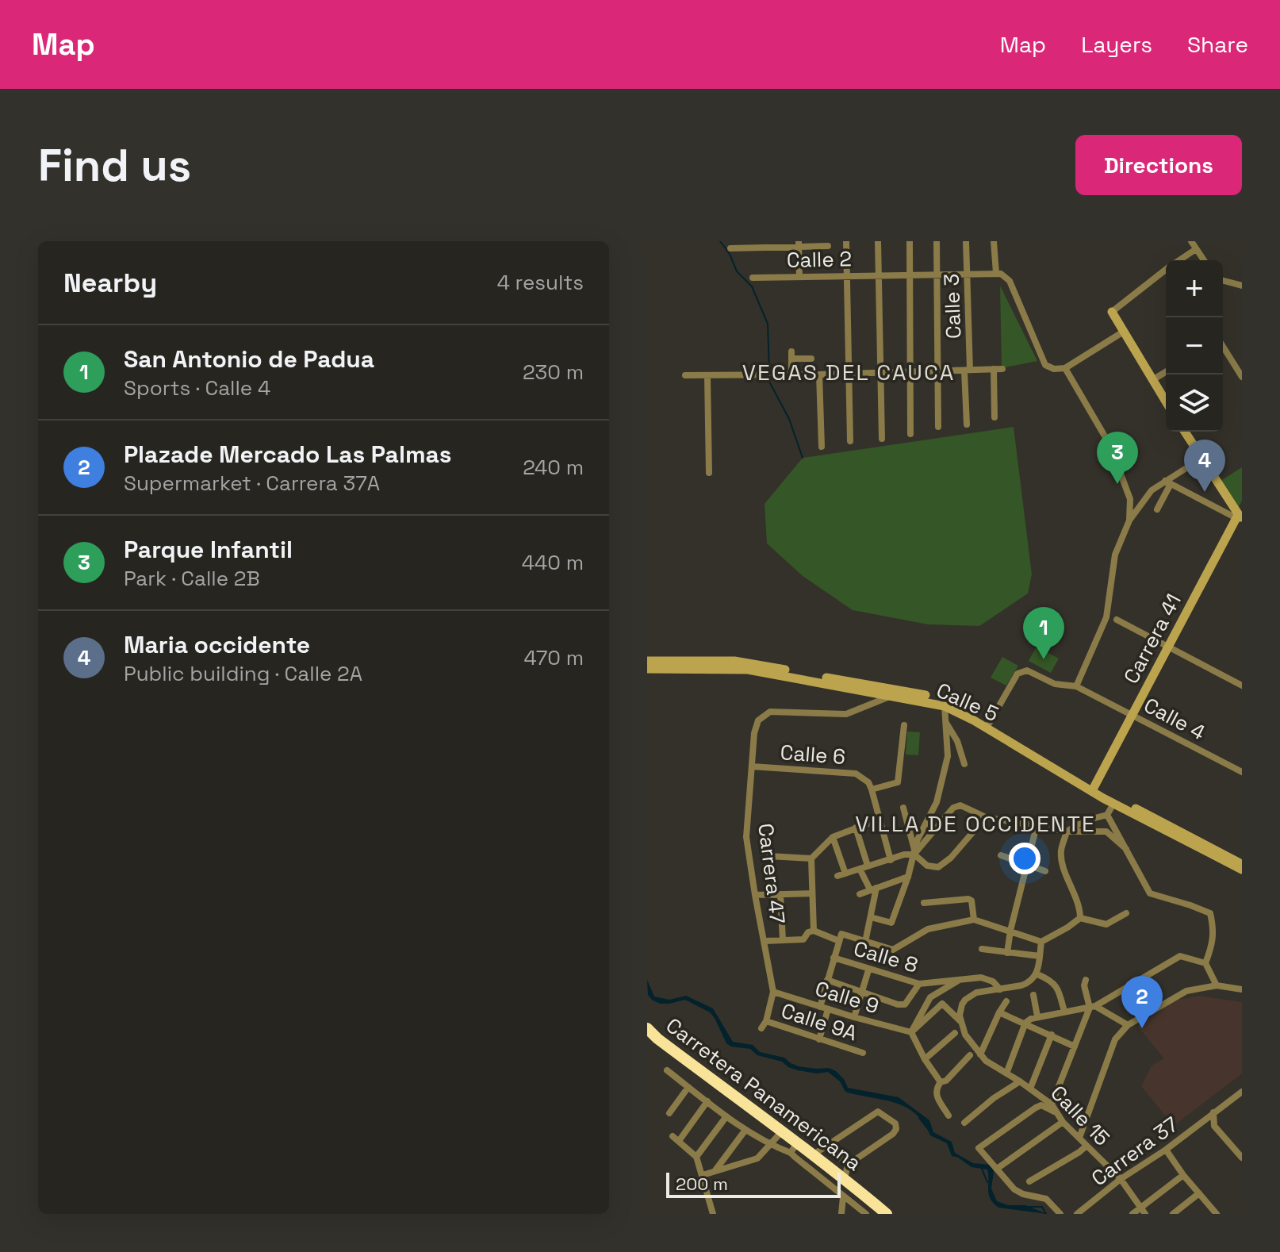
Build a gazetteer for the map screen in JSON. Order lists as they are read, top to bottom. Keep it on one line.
{"streets":{"highway":["Carretera Panamericana"],"main road":["Carrera 41","Calle 5"],"street":["Calle 2","Calle 3","Calle 4","Calle 6","Carrera 47","Calle 8","Calle 9","Calle 9A","Calle 15","Carrera 37"]},"crossings":[["Calle 2","Calle 3"],["Carrera 41","Calle 5"],["Carrera 41","Calle 4"],["Calle 5","Calle 4"],["Calle 5","Carrera 47"],["Calle 6","Carrera 47"],["Carrera 47","Calle 9"],["Carrera 47","Calle 9A"],["Calle 8","Calle 15"],["Calle 9","Calle 15"],["Calle 15","Carrera 37"]],"districts":["VEGAS DEL CAUCA","VILLA DE OCCIDENTE"],"scale_bar":"200 m","page":{"header":"Map","nav":["Map","Layers","Share"],"buttons":"Directions","title":"Find us","heading":["Nearby","4 results"],"map_buttons":["+","−"],"list":[{"mark":"1","name":"San Antonio de Padua","note":"Sports · Calle 4","value":"230 m"},{"mark":"2","name":"Plazade Mercado Las Palmas","note":"Supermarket · Carrera 37A","value":"240 m"},{"mark":"3","name":"Parque Infantil","note":"Park · Calle 2B","value":"440 m"},{"mark":"4","name":"Maria occidente","note":"Public building · Calle 2A","value":"470 m"}],"pins":["3","4","1","2"],"scale":"200 m"}}
